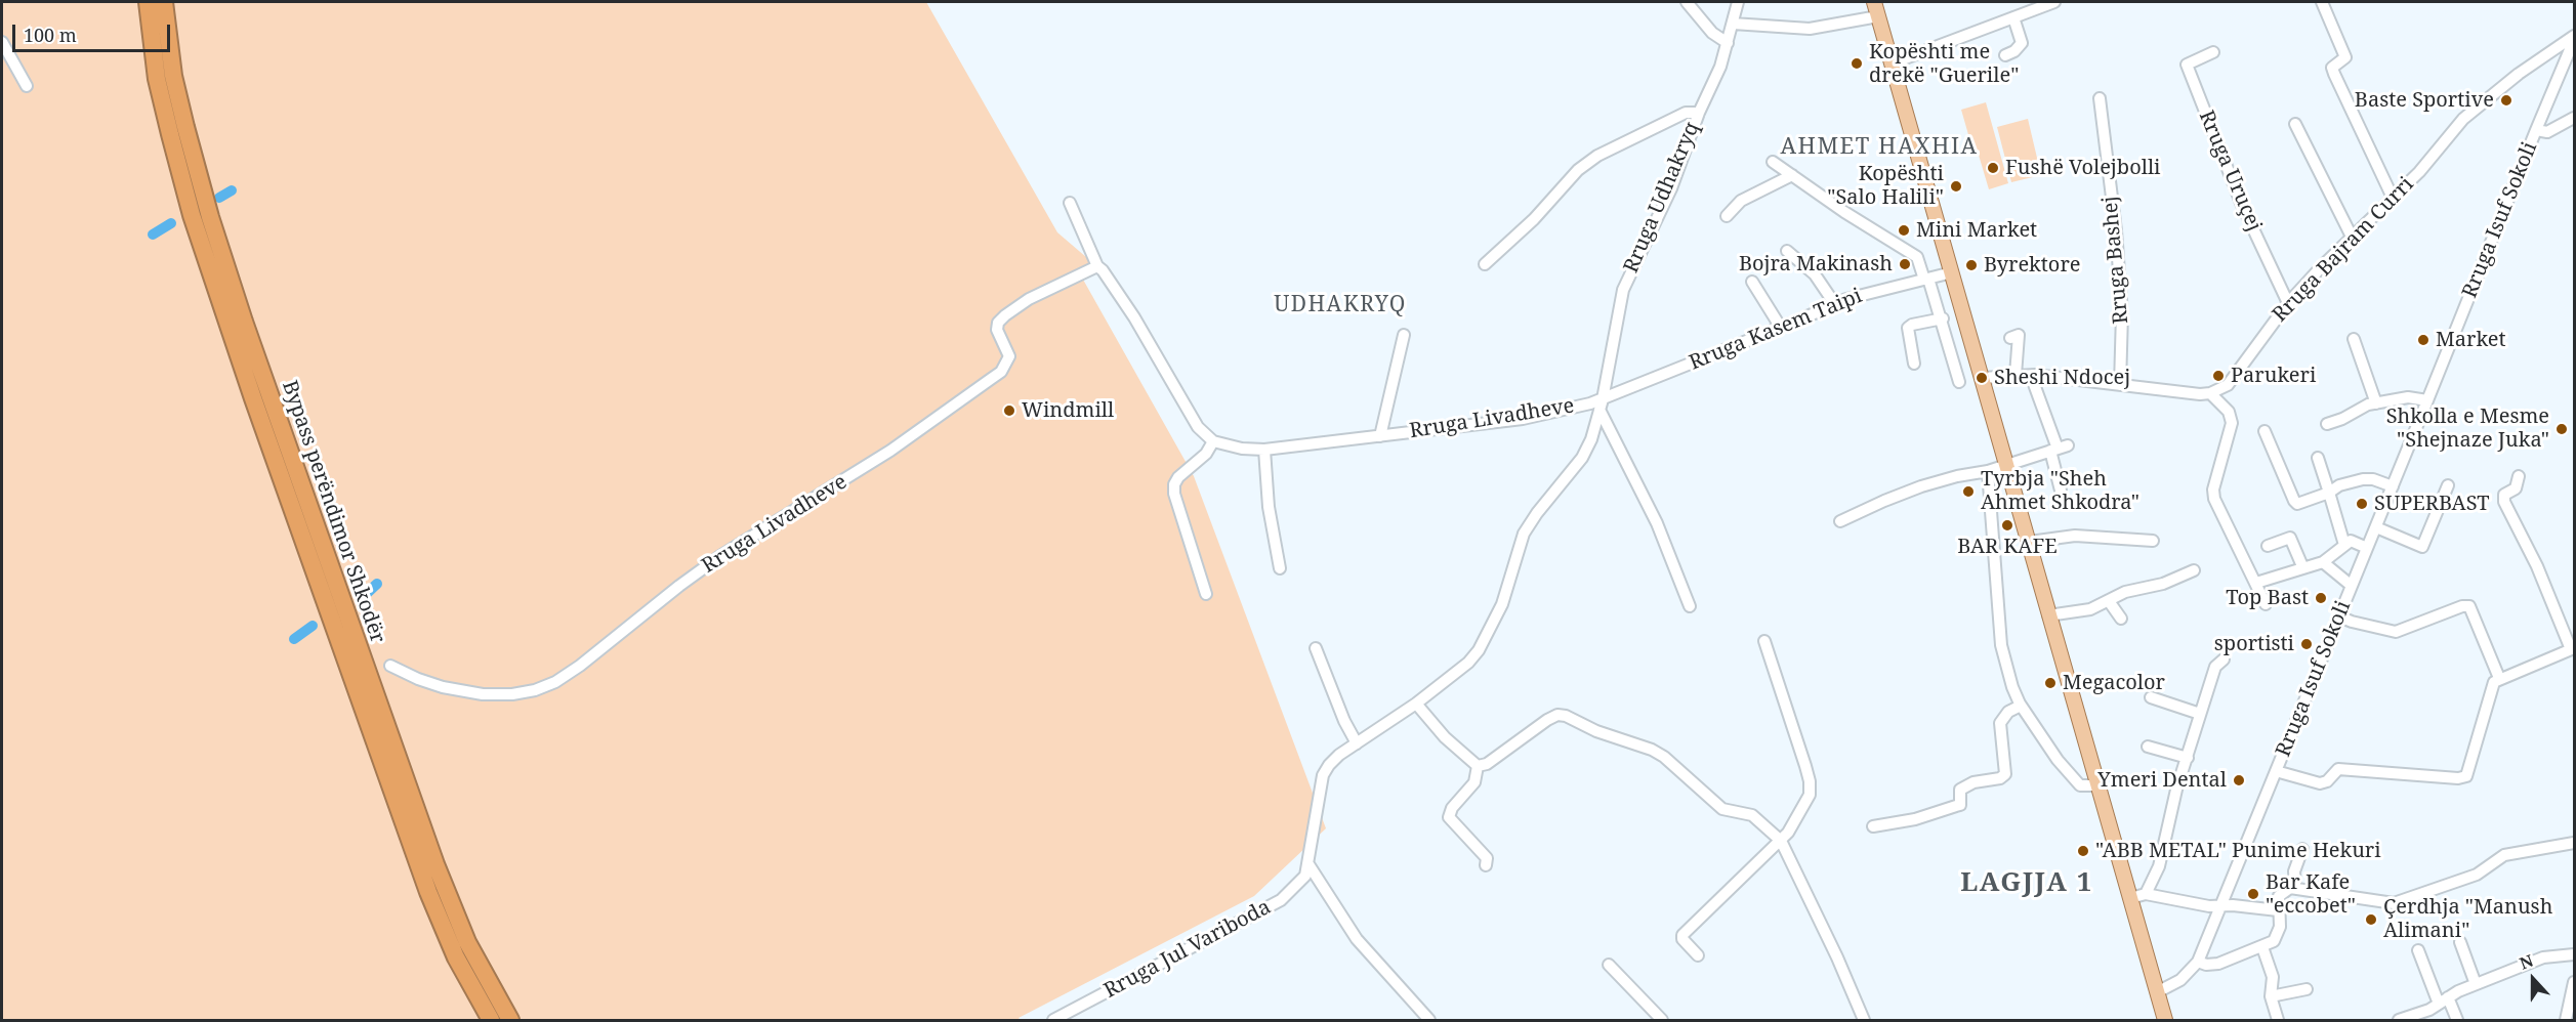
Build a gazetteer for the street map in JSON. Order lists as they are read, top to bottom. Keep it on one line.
{"streets":{"highway":["Bypass perëndimor Shkodër"],"street":["Rruga Uruçej","Rruga Udhakryq","Rruga Isuf Sokoli","Rruga Bajram Curri","Rruga Bashej","Rruga Kasem Taipi","Rruga Livadheve","Rruga Jul Variboda"]},"crossings":[["Rruga Uruçej","Rruga Bajram Curri"],["Rruga Udhakryq","Rruga Kasem Taipi"],["Rruga Udhakryq","Rruga Livadheve"],["Rruga Udhakryq","Rruga Jul Variboda"],["Rruga Isuf Sokoli","Rruga Bajram Curri"],["Rruga Kasem Taipi","Rruga Livadheve"]],"districts":["AHMET HAXHIA","UDHAKRYQ","LAGJJA 1"],"places":["Kopështi me drekë \"Guerile\"","Baste Sportive","Fushë Volejbolli","Kopështi \"Salo Halili\"","Mini Market","Bojra Makinash","Byrektore","Market","Parukeri","Sheshi Ndocej","Windmill","Shkolla e Mesme \"Shejnaze Juka\"","Tyrbja \"Sheh Ahmet Shkodra\"","SUPERBAST","BAR KAFE","Top Bast","sportisti","Megacolor","Ymeri Dental","\"ABB METAL\" Punime Hekuri","Bar Kafe \"eccobet\"","Çerdhja \"Manush Alimani\""],"scale_bar":"100 m","north":"top"}
